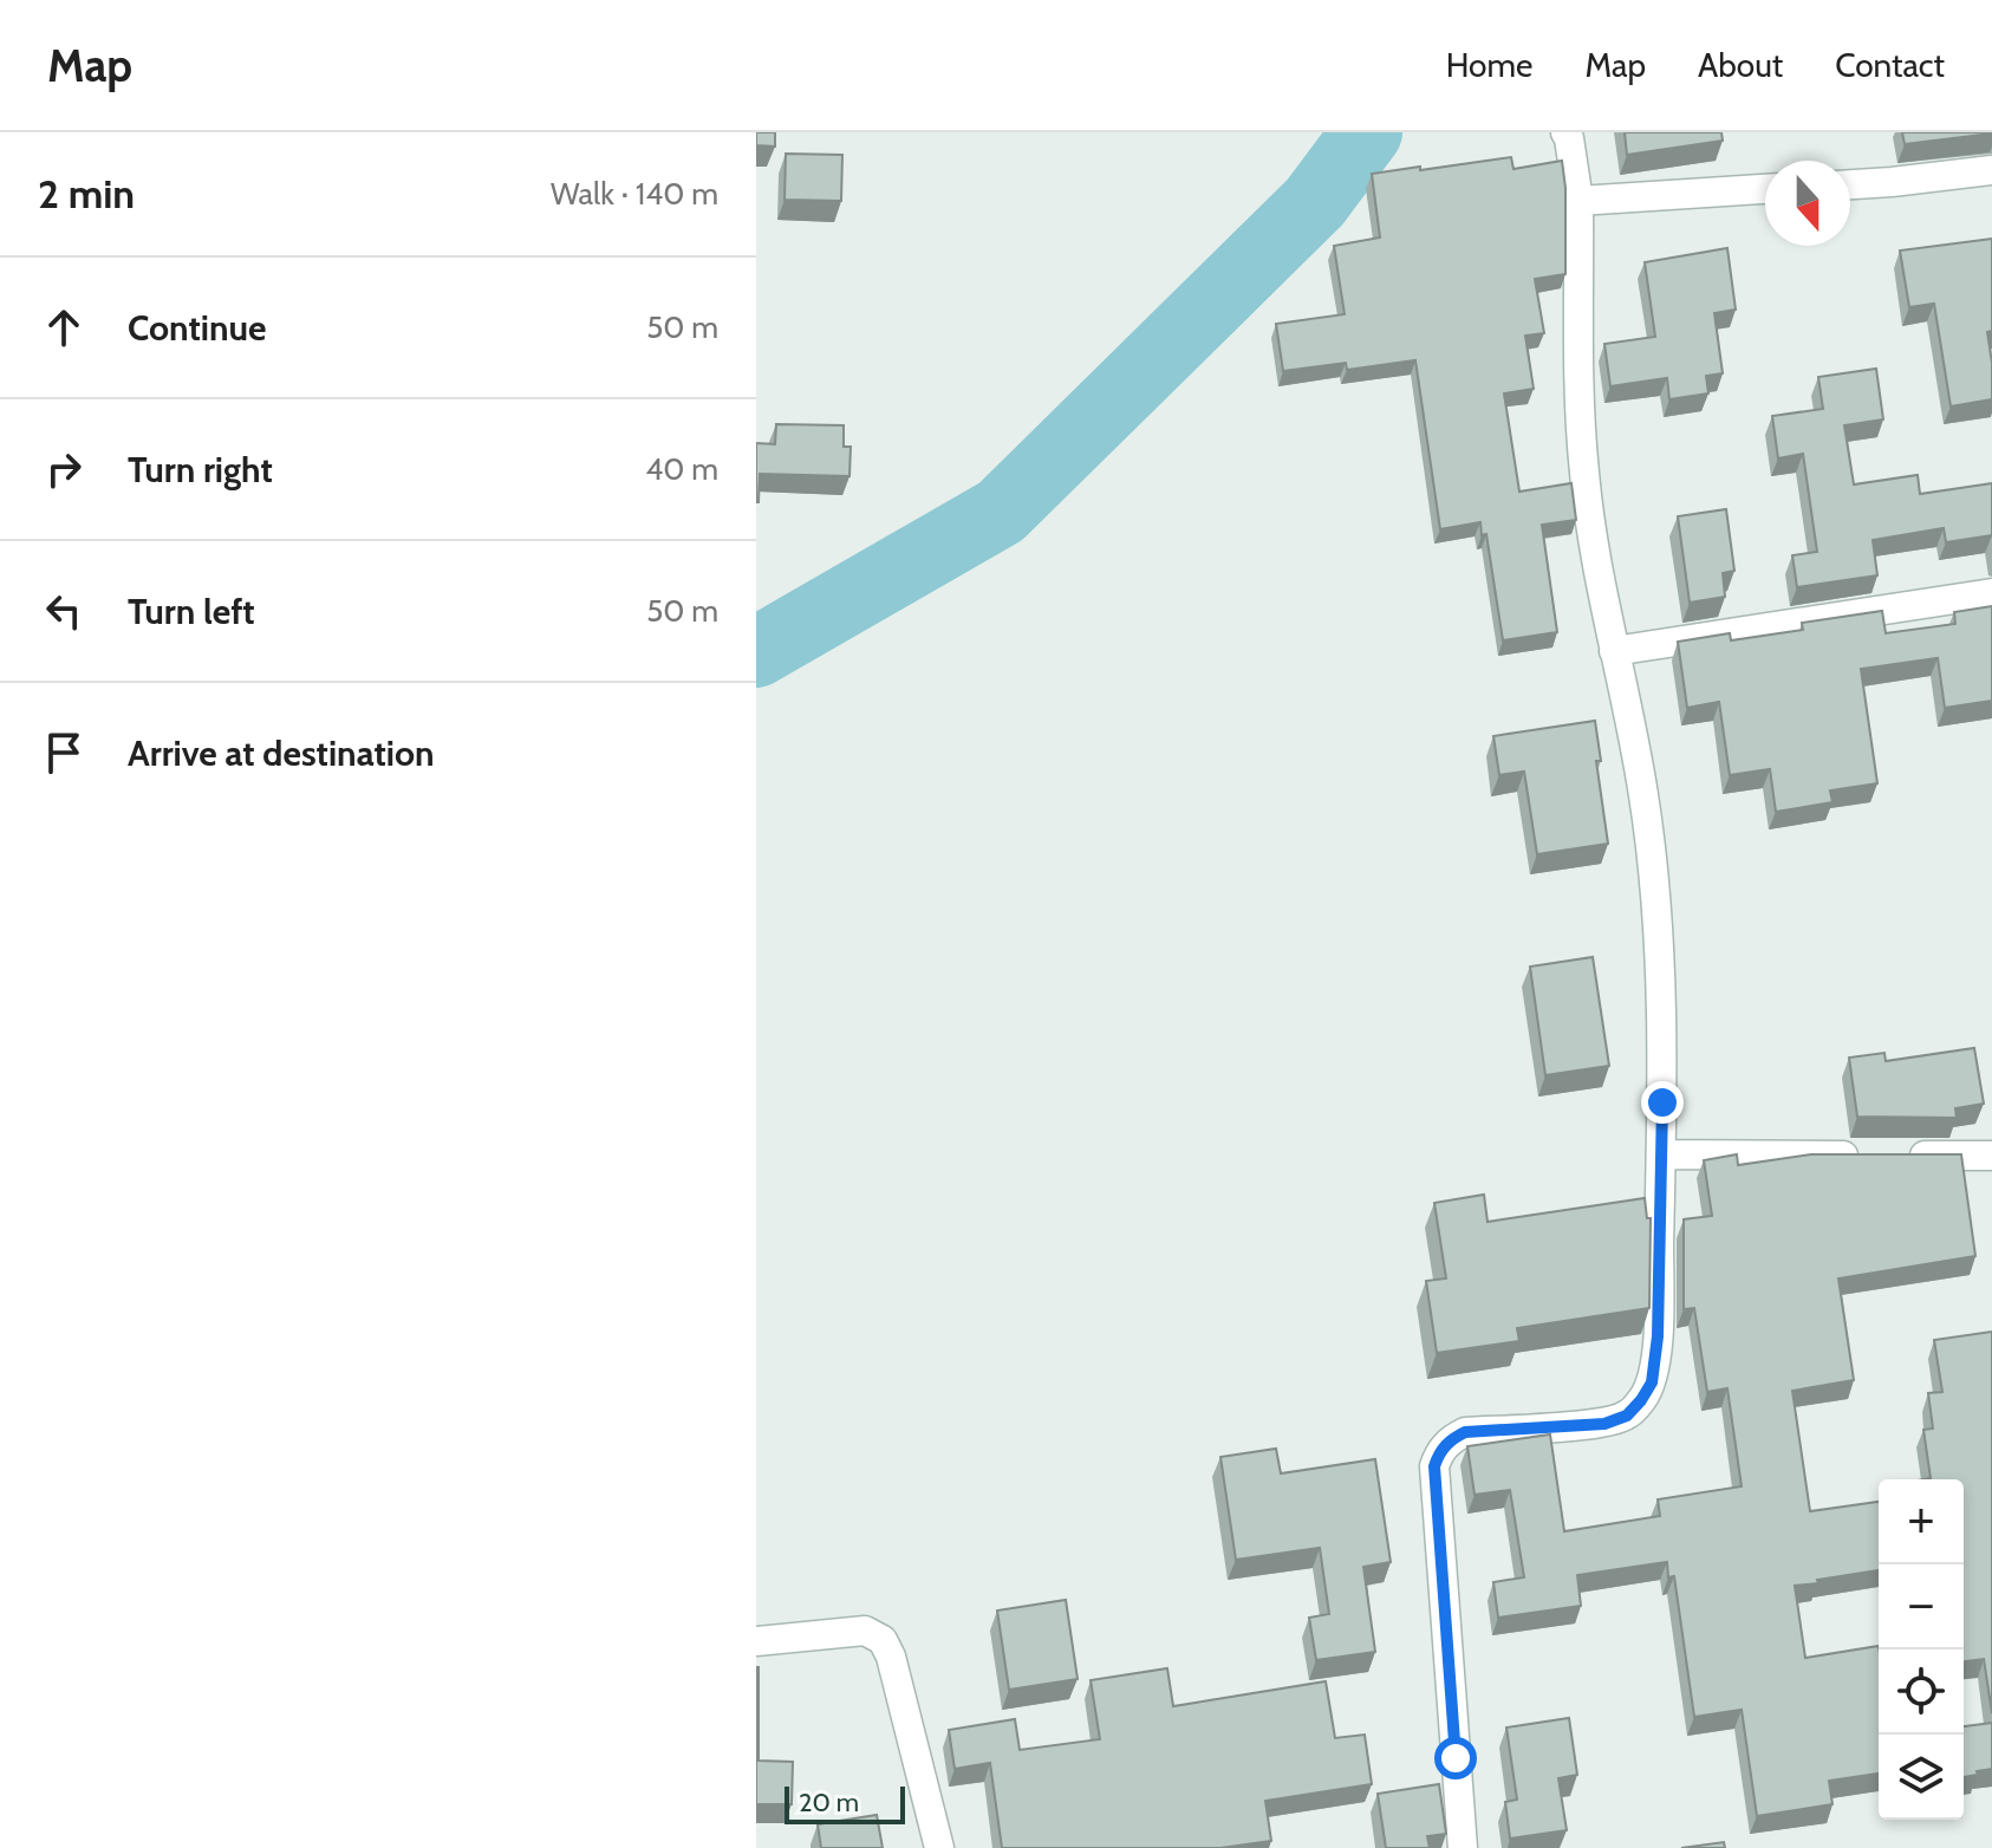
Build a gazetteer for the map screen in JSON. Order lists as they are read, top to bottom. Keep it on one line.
{"scale_bar":"20 m","north":"bottom","page":{"header":"Map","nav":["Home","Map","About","Contact"],"heading":["2 min","Walk · 140 m"],"list":[["Continue","50 m"],["Turn right","40 m"],["Turn left","50 m"],"Arrive at destination"],"map_buttons":["+","−"],"scale":"20 m"}}
